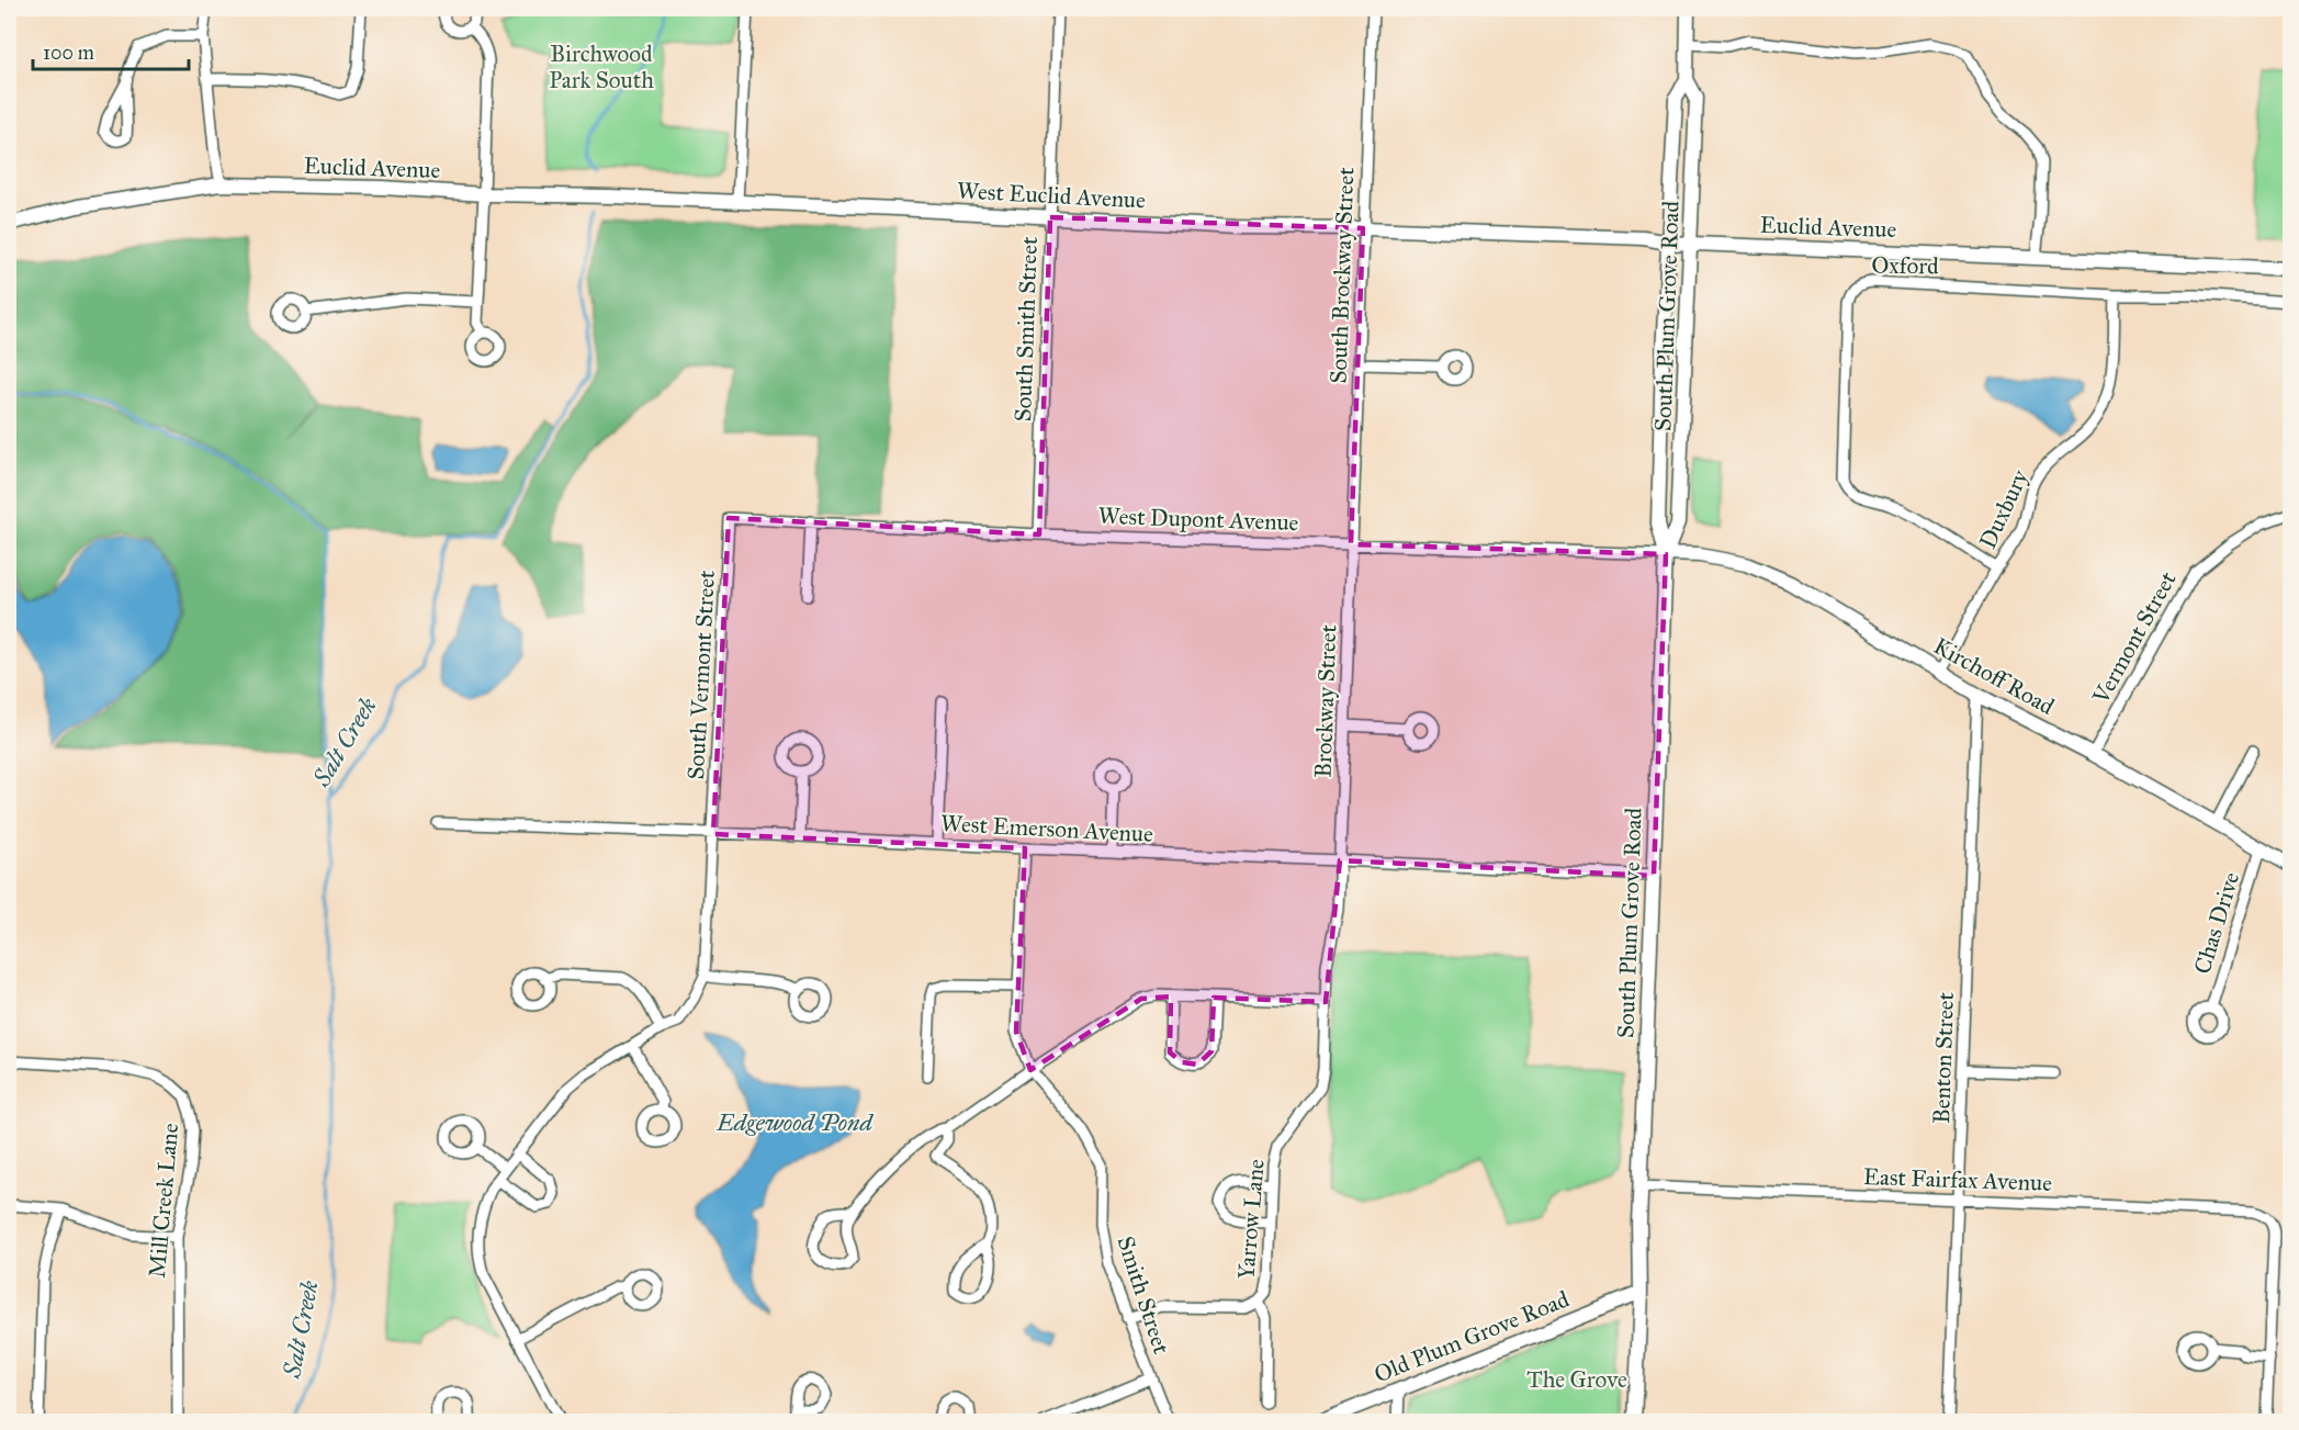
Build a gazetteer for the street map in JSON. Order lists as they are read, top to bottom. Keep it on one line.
{"streets":{"main road":["Euclid Avenue","West Euclid Avenue","South Plum Grove Road","Kirchoff Road","Old Plum Grove Road"],"street":["Oxford","South Brockway Street","South Smith Street","Duxbury","West Dupont Avenue","Vermont Street","South Vermont Street","Brockway Street","West Emerson Avenue","Chas Drive","Benton Street","East Fairfax Avenue","Mill Creek Lane","Yarrow Lane","Smith Street"]},"crossings":[["Euclid Avenue","West Euclid Avenue"],["Euclid Avenue","South Brockway Street"],["Euclid Avenue","South Plum Grove Road"],["West Euclid Avenue","South Brockway Street"],["West Euclid Avenue","South Smith Street"],["Oxford","Duxbury"],["South Brockway Street","West Dupont Avenue"],["South Brockway Street","Brockway Street"],["South Plum Grove Road","West Dupont Avenue"],["South Plum Grove Road","Kirchoff Road"],["South Plum Grove Road","West Emerson Avenue"],["South Plum Grove Road","East Fairfax Avenue"],["South Plum Grove Road","Old Plum Grove Road"],["South Smith Street","West Dupont Avenue"],["Duxbury","Kirchoff Road"],["West Dupont Avenue","South Vermont Street"],["West Dupont Avenue","Kirchoff Road"],["West Dupont Avenue","Brockway Street"],["Vermont Street","Kirchoff Road"],["South Vermont Street","West Emerson Avenue"],["Kirchoff Road","Chas Drive"],["Kirchoff Road","Benton Street"],["Brockway Street","West Emerson Avenue"],["Brockway Street","Yarrow Lane"],["West Emerson Avenue","Yarrow Lane"],["West Emerson Avenue","Smith Street"],["Benton Street","East Fairfax Avenue"],["Yarrow Lane","Smith Street"]],"water":["Salt Creek","Edgewood Pond"],"parks":["Birchwood Park South","The Grove"],"scale_bar":"100 m"}
